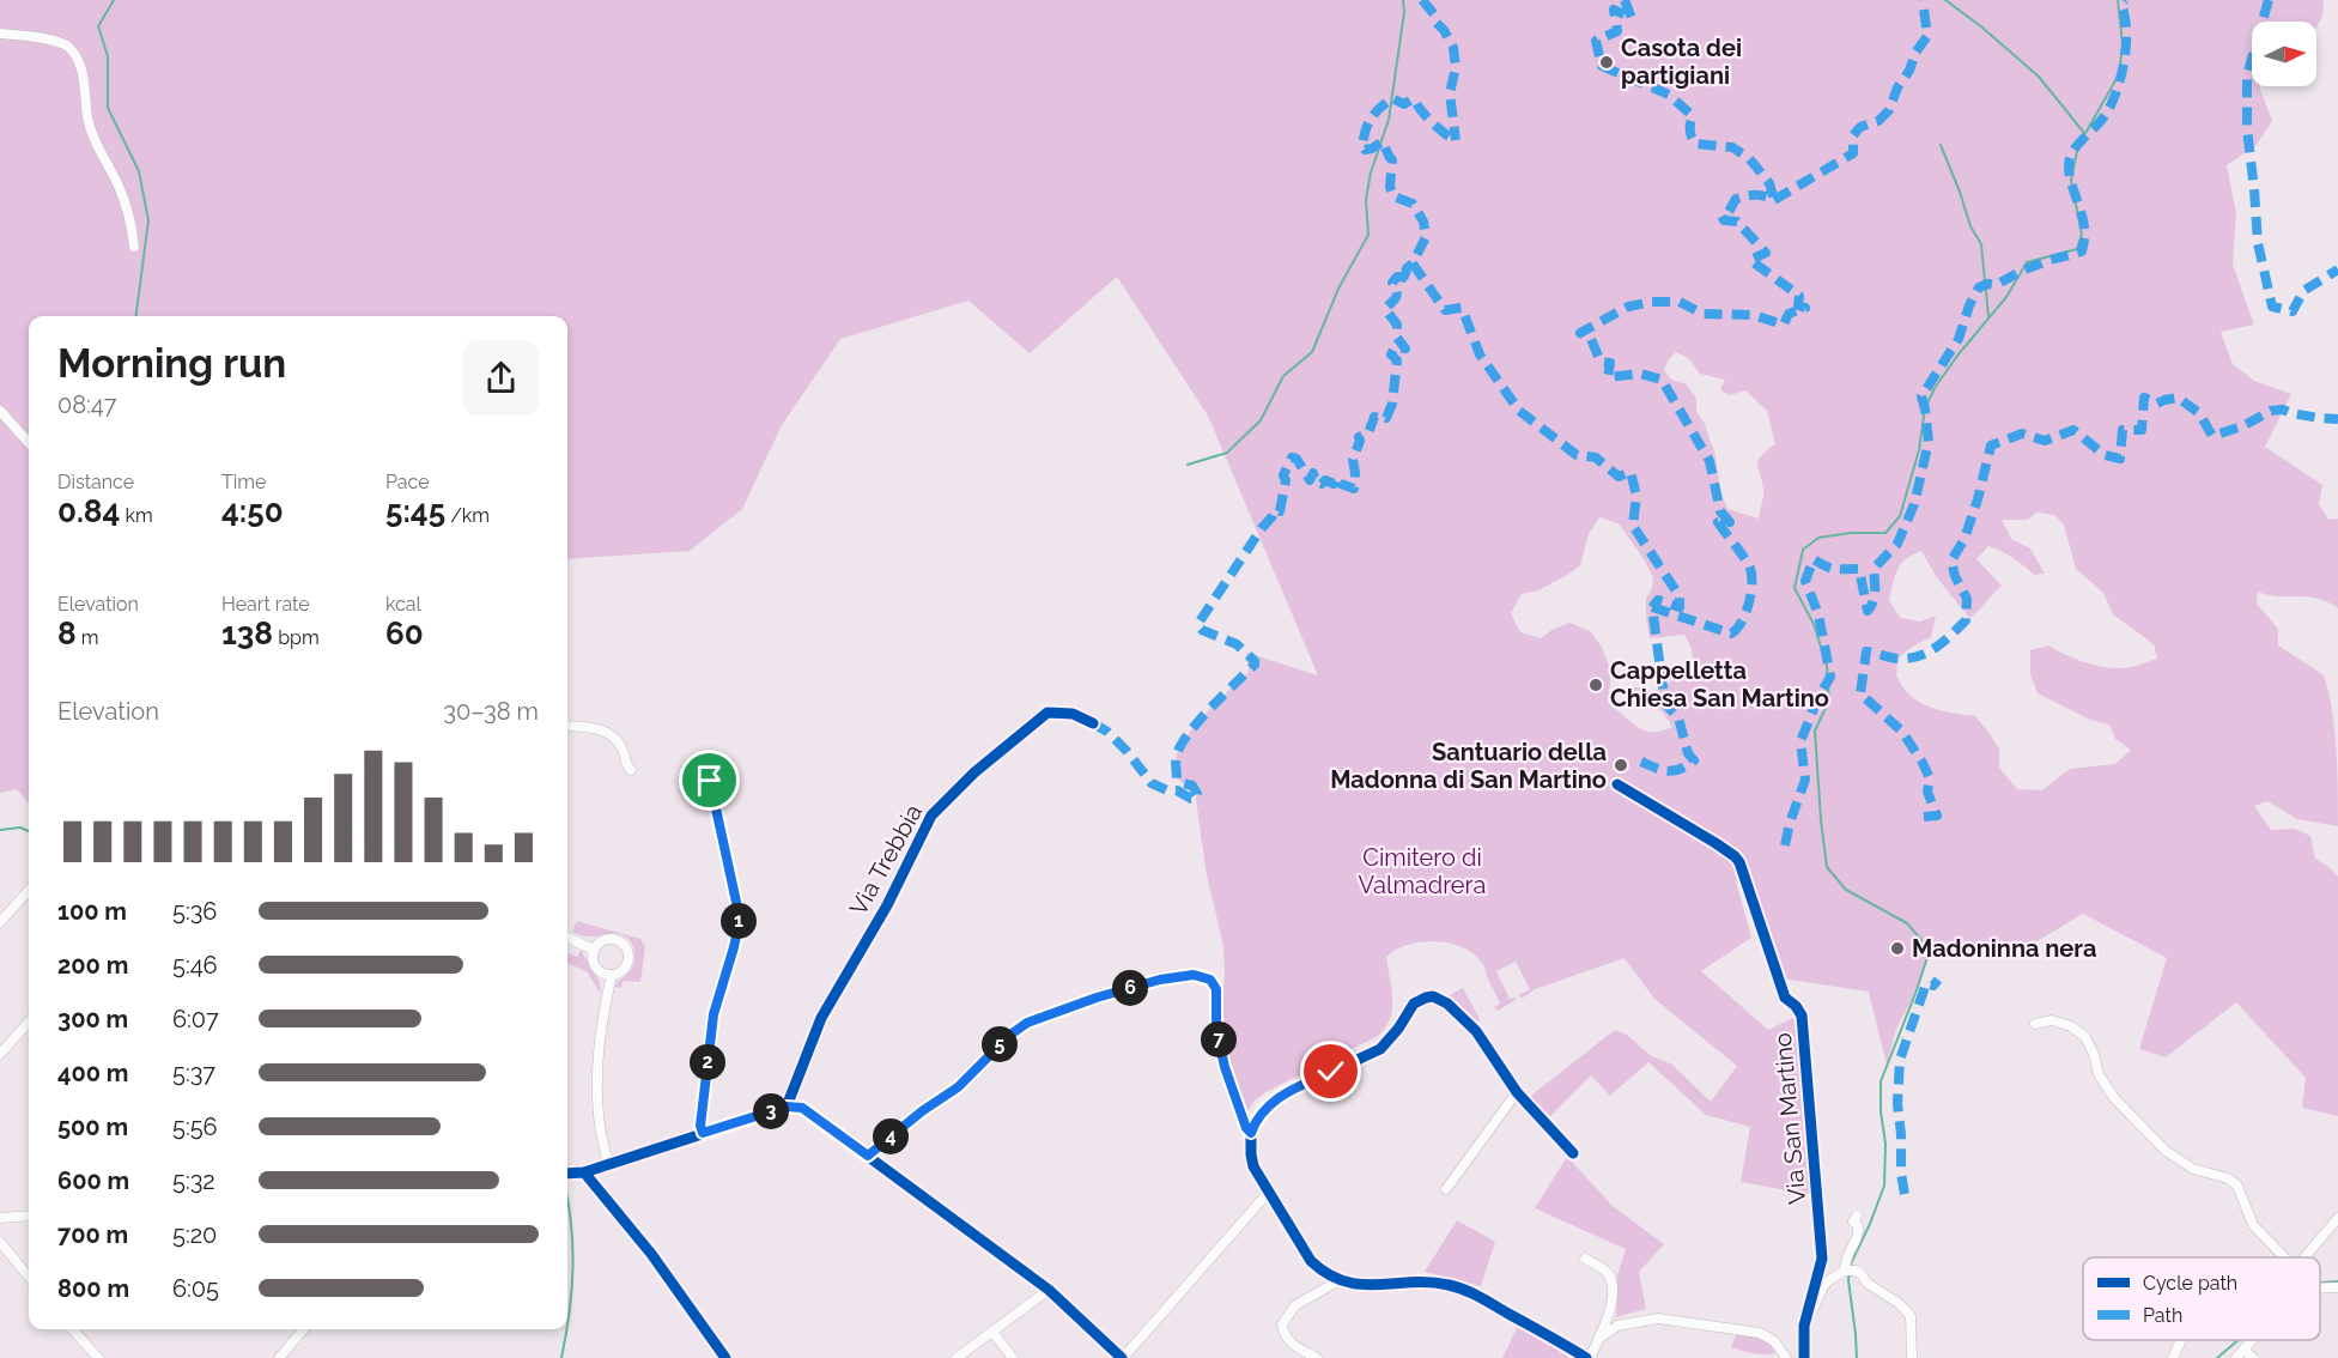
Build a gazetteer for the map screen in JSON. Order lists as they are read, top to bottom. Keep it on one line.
{"streets":{"street":["Via Trebbia","Via San Martino"]},"parks":["Cimitero di Valmadrera"],"places":["Casota dei partigiani","Cappelletta Chiesa San Martino","Santuario della Madonna di San Martino","Madoninna nera"],"legend":["Cycle path","Path"],"north":"right","page":{"heading":["Morning run","08:47"],"stats":[["Distance","0.84 km"],["Time","4:50"],["Pace","5:45 /km"],["Elevation","8 m"],["Heart rate","138 bpm"],["kcal","60"]],"chart":["Elevation","30–38 m"],"list":[{"name":"100 m","note":"5:36"},{"name":"200 m","note":"5:46"},{"name":"300 m","note":"6:07"},{"name":"400 m","note":"5:37"},{"name":"500 m","note":"5:56"},{"name":"600 m","note":"5:32"},{"name":"700 m","note":"5:20"},{"name":"800 m","note":"6:05"}],"pins":["1","6","7","5","2","3","4"]}}
